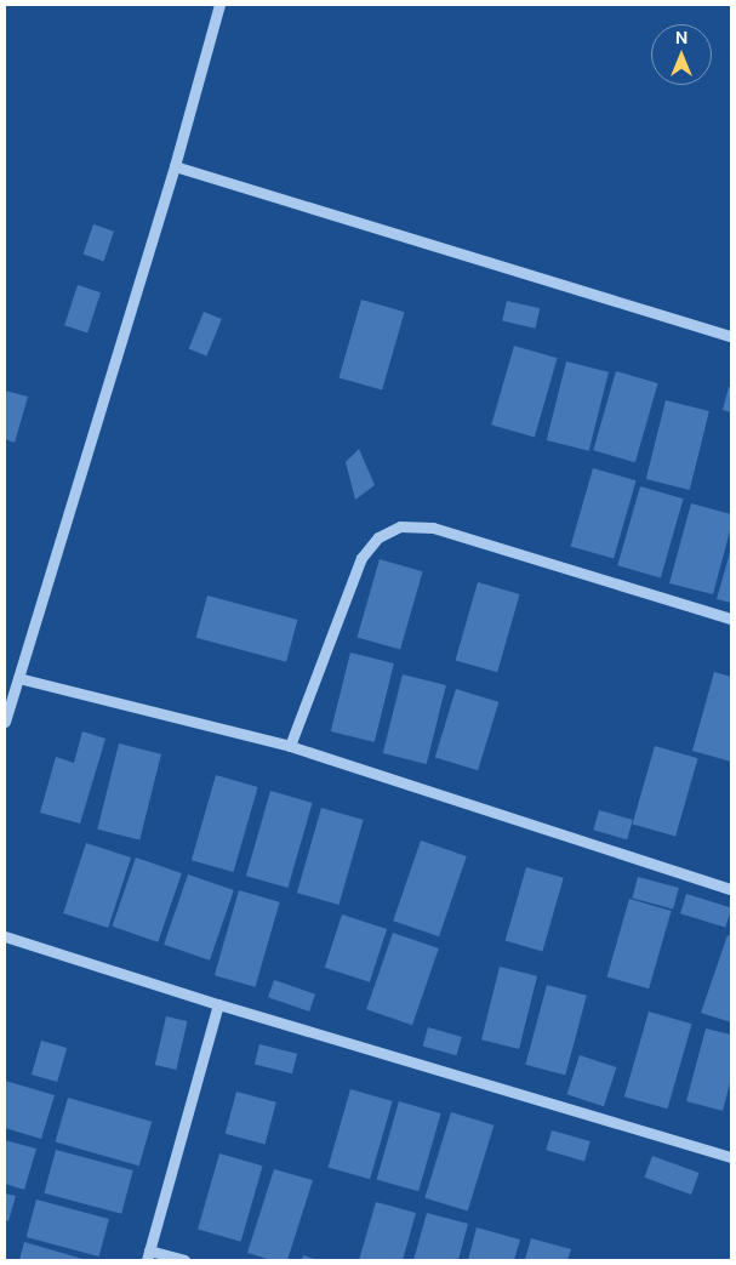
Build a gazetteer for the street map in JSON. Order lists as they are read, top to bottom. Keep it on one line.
{"north":"top"}
